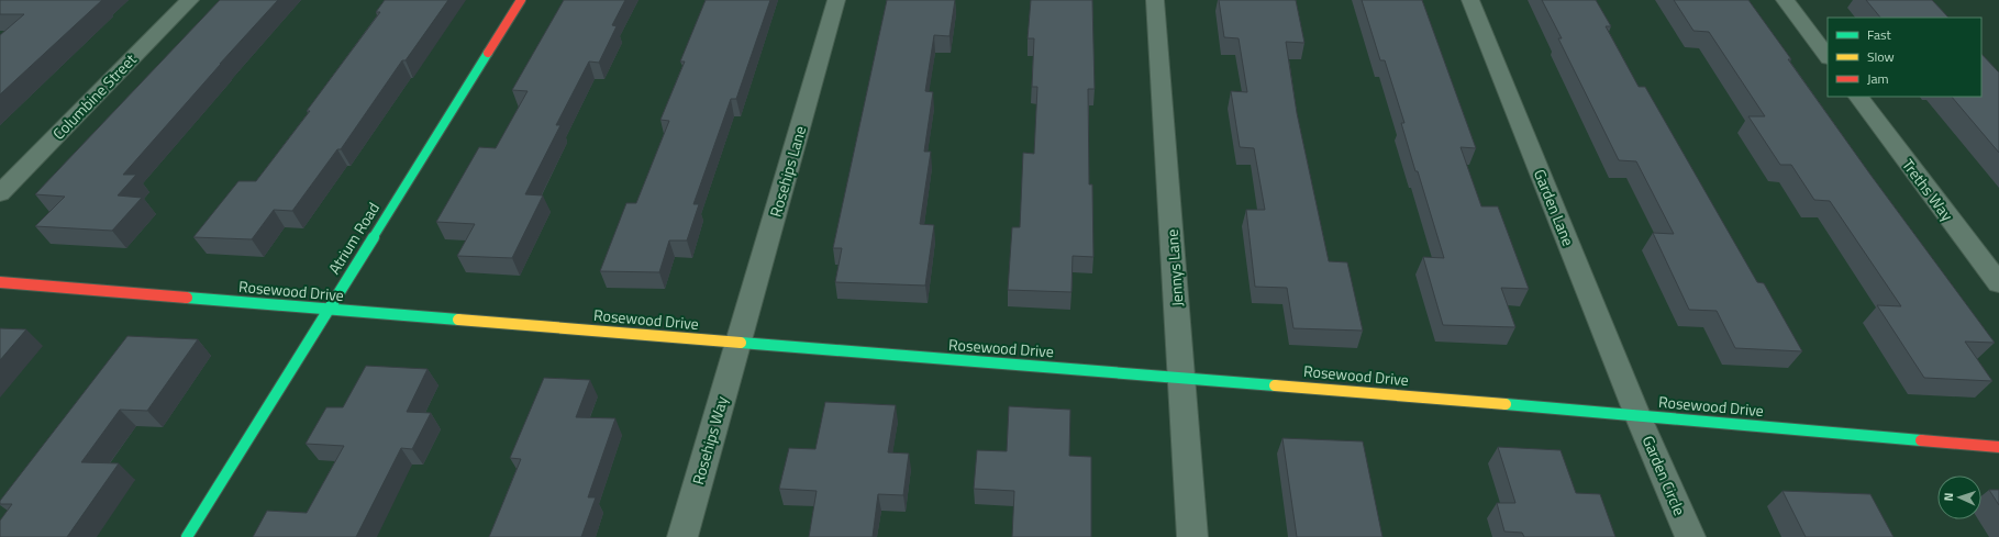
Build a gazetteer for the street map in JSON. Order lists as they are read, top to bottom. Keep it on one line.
{"streets":{"street":["Columbine Street","Rosehips Lane","Treths Way","Garden Lane","Atrium Road","Jennys Lane","Rosewood Drive","Rosehips Way","Garden Circle"]},"crossings":[["Rosehips Lane","Rosewood Drive"],["Rosehips Lane","Rosehips Way"],["Garden Lane","Rosewood Drive"],["Garden Lane","Garden Circle"],["Atrium Road","Rosewood Drive"],["Jennys Lane","Rosewood Drive"],["Rosewood Drive","Rosehips Way"],["Rosewood Drive","Garden Circle"]],"legend":["Fast","Slow","Jam"],"north":"left"}
